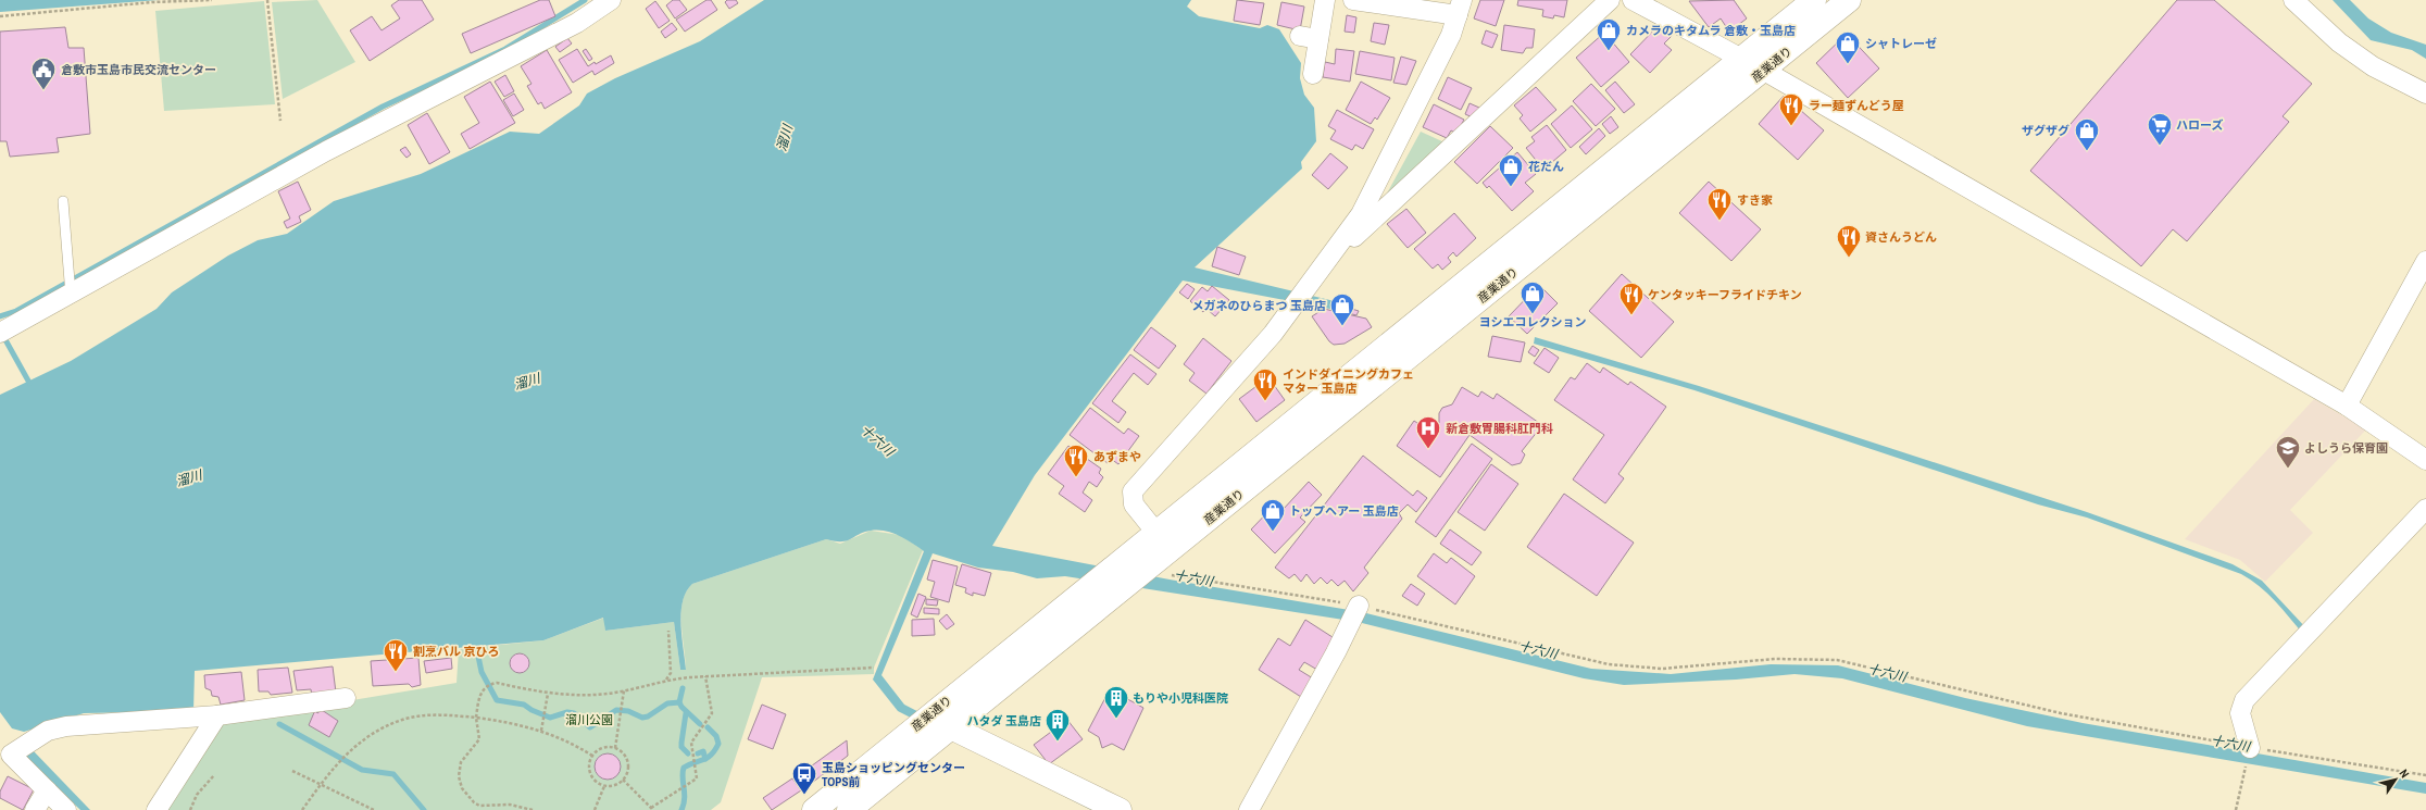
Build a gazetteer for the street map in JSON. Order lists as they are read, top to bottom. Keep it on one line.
{"streets":{"street":["産業通り"]},"water":["溜川","十六川"],"parks":["溜川公園"],"places":{"shop":["カメラのキタムラ 倉敷・玉島店","シャトレーゼ","ザグザグ","花だん","ヨシエコレクション","メガネのひらまつ 玉島店","トップヘアー 玉島店"],"public building":["倉敷市玉島市民交流センター"],"restaurant":["ラー麺ずんどう屋","すき家","資さんうどん","ケンタッキーフライドチキン","インドダイニングカフェ マター 玉島店","あずまや","割烹バル 京ひろ"],"supermarket":["ハローズ"],"hospital":["新倉敷胃腸科肛門科"],"school or university":["よしうら保育園"],"building":["もりや小児科医院","ハタダ 玉島店"],"bus stop":["玉島ショッピングセンター TOPS前"]},"north":"top right"}
